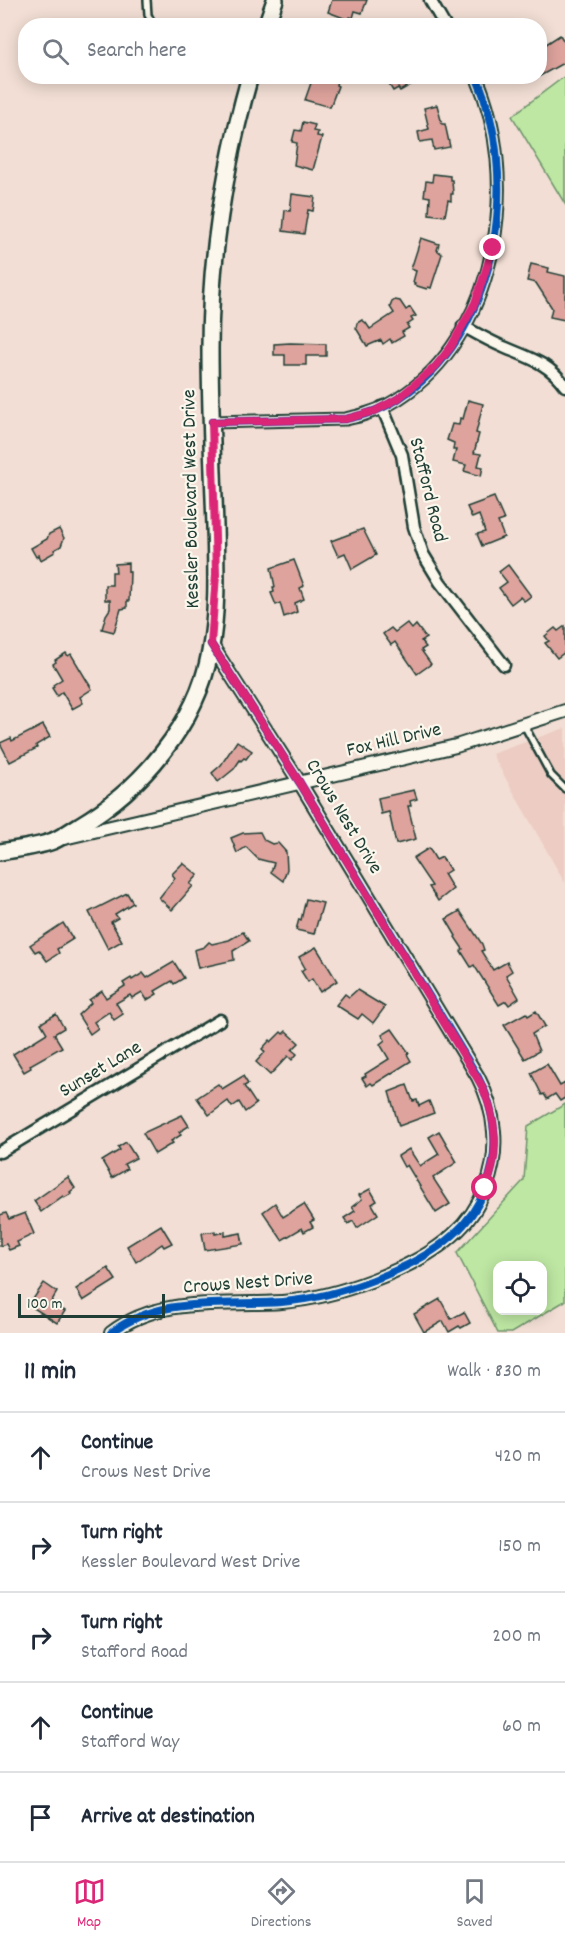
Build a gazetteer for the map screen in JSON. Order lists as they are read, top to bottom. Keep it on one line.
{"streets":{"main road":["Kessler Boulevard West Drive"],"street":["Stafford Road","Fox Hill Drive","Crows Nest Drive","Sunset Lane"]},"crossings":[["Kessler Boulevard West Drive","Fox Hill Drive"],["Kessler Boulevard West Drive","Crows Nest Drive"],["Fox Hill Drive","Crows Nest Drive"]],"scale_bar":"100 m","page":{"search":"Search here","scale":"100 m","heading":["11 min","Walk · 830 m"],"list":[["Continue","Crows Nest Drive","420 m"],["Turn right","Kessler Boulevard West Drive","150 m"],["Turn right","Stafford Road","200 m"],["Continue","Stafford Way","60 m"],"Arrive at destination"],"nav":["Map","Directions","Saved"]}}
